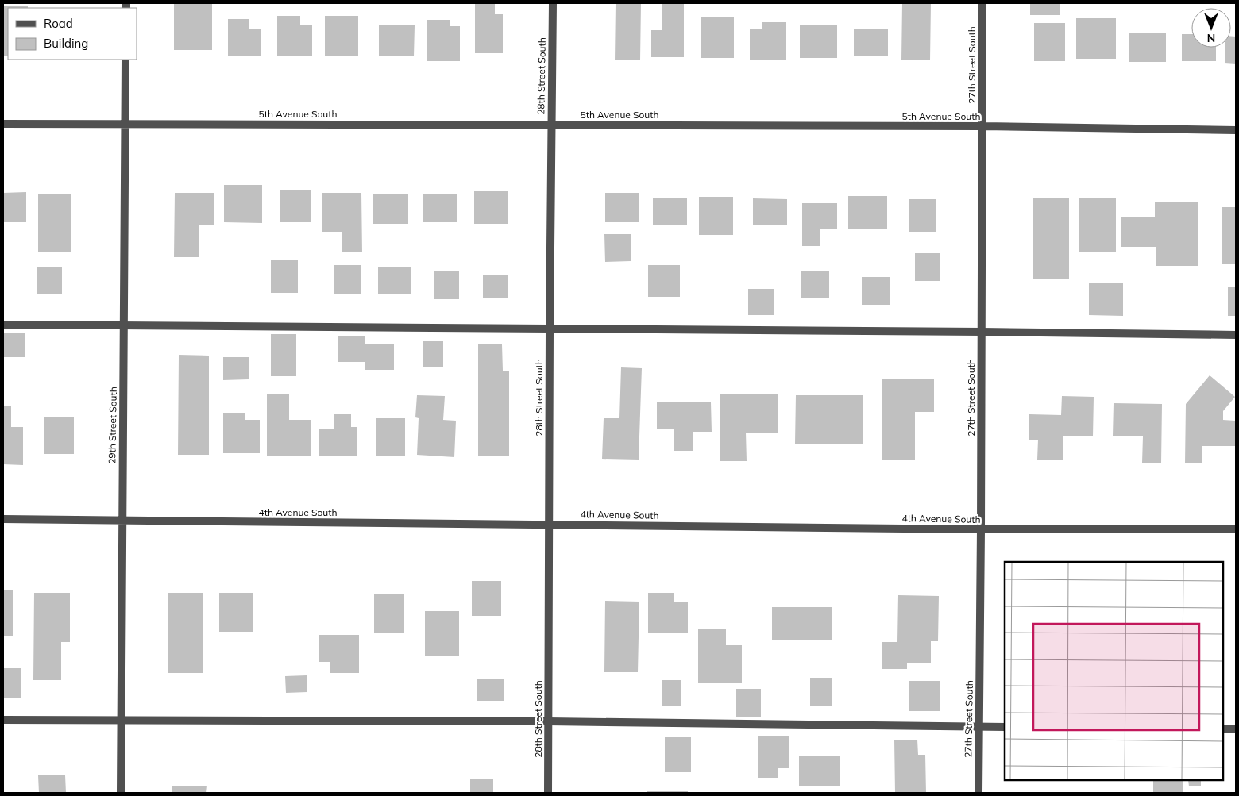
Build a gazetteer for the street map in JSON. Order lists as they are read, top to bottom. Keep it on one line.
{"streets":{"street":["27th Street South","28th Street South","5th Avenue South","29th Street South","4th Avenue South"]},"crossings":[["27th Street South","5th Avenue South"],["27th Street South","4th Avenue South"],["28th Street South","5th Avenue South"],["28th Street South","4th Avenue South"],["5th Avenue South","29th Street South"],["29th Street South","4th Avenue South"]],"legend":["Road","Building"],"north":"bottom"}
